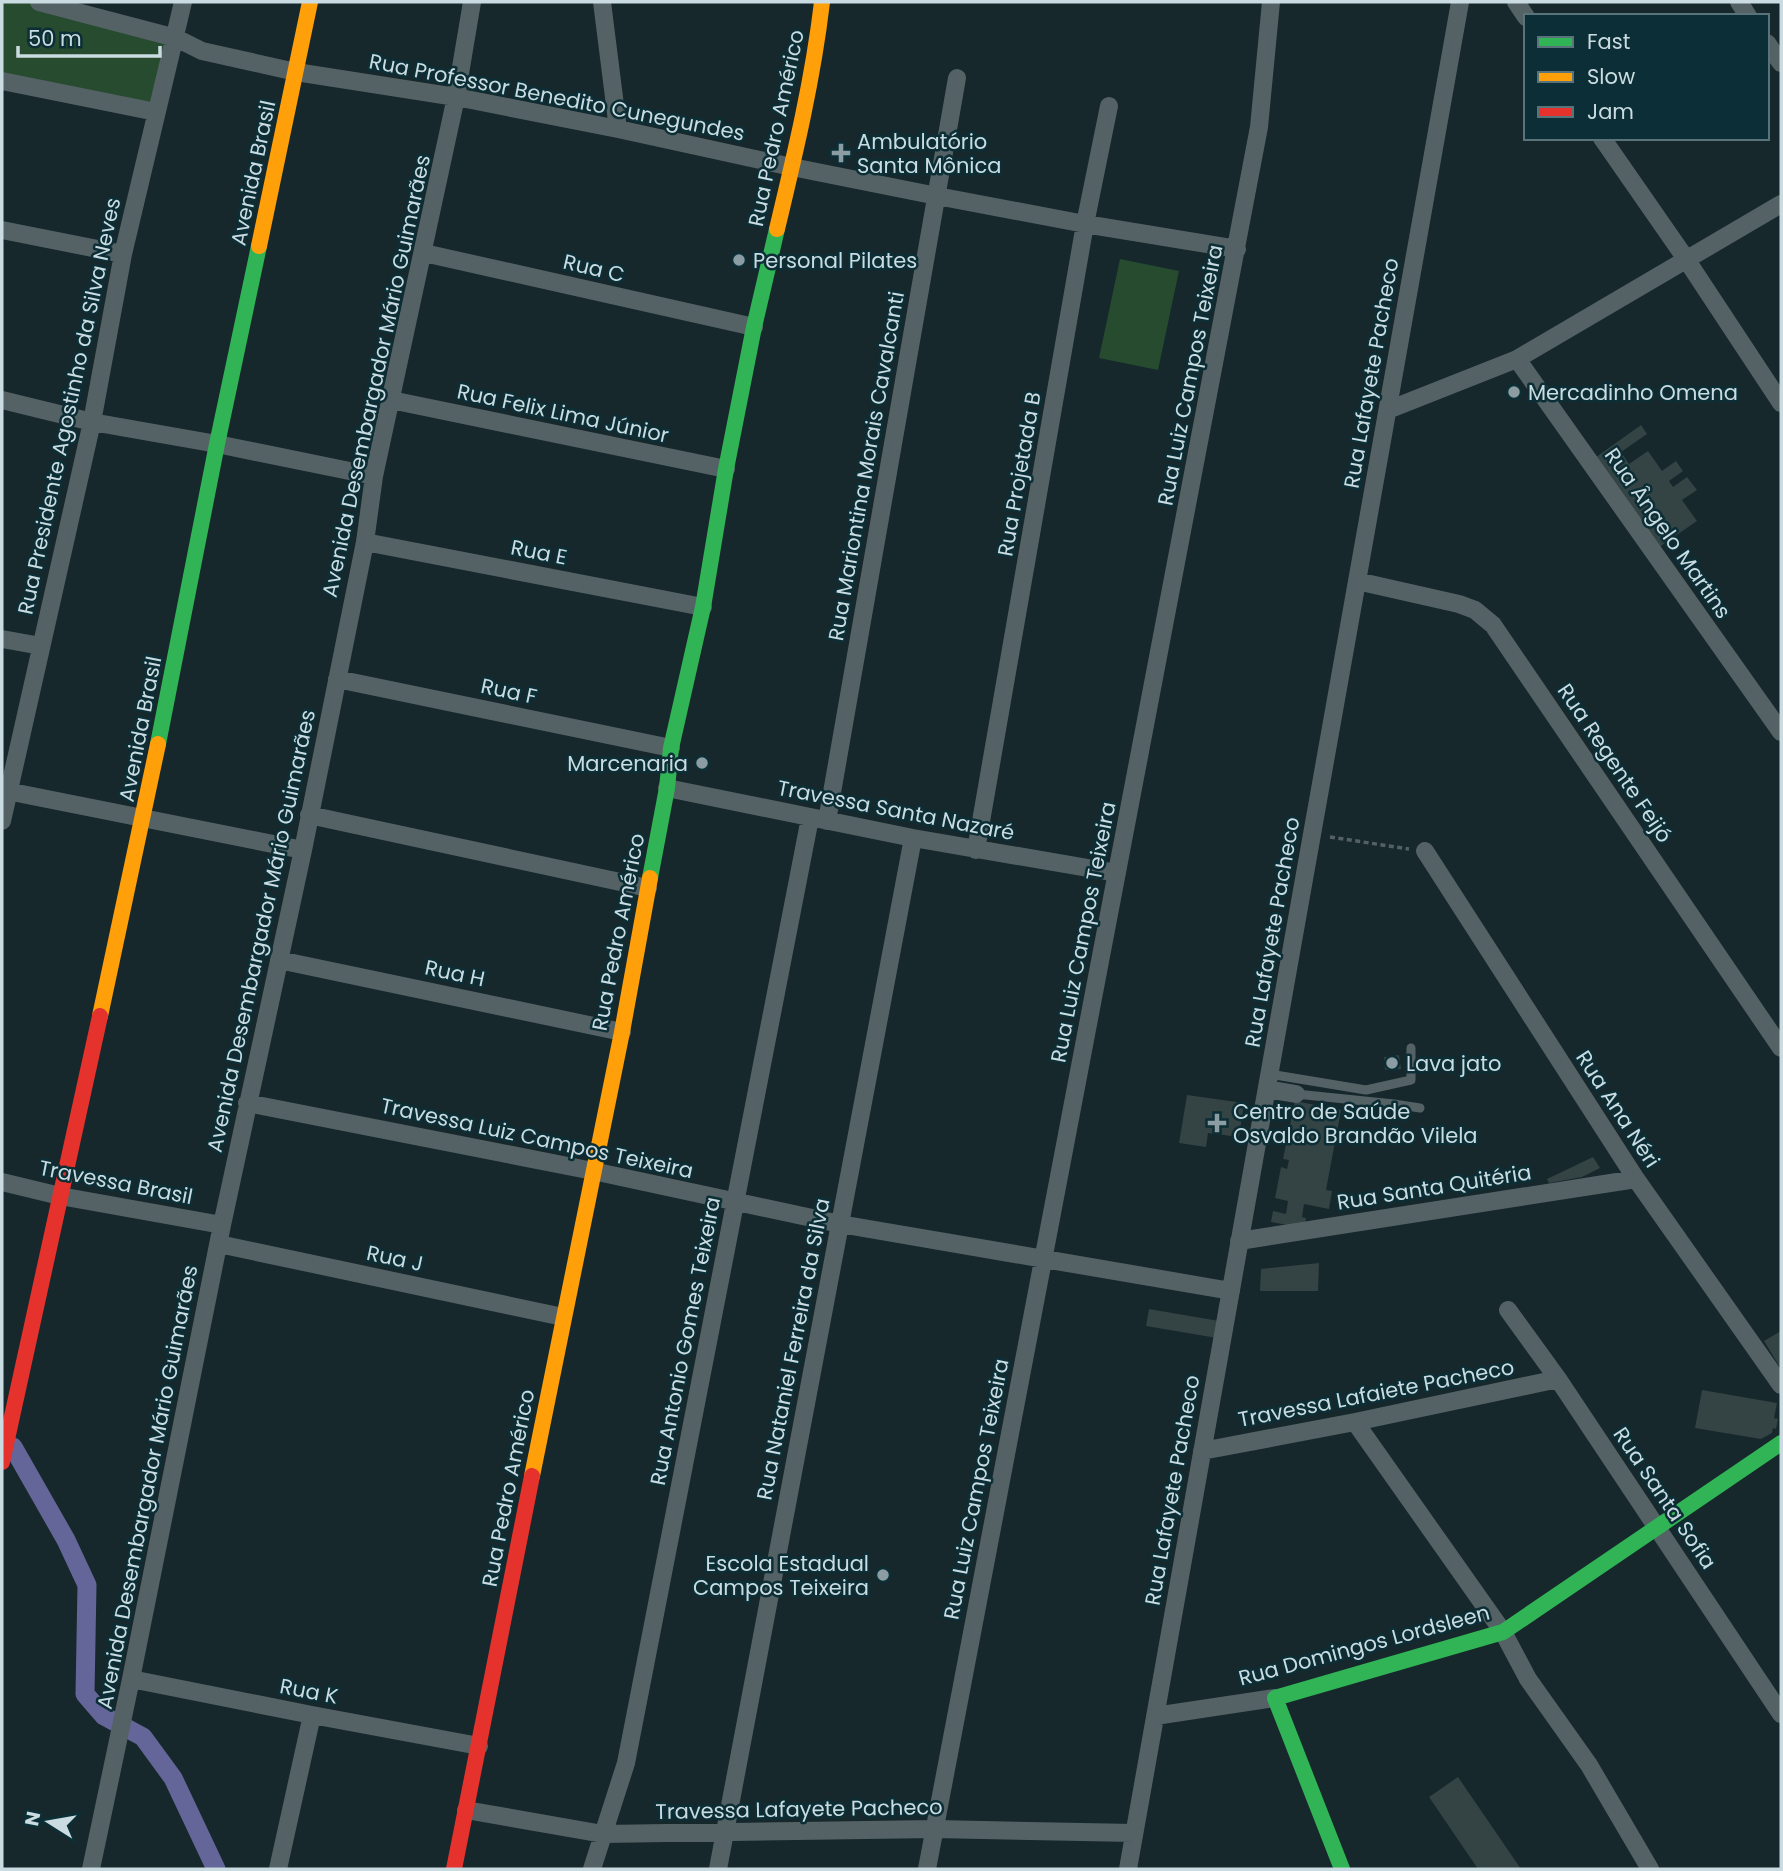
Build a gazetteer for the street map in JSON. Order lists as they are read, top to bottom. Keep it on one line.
{"streets":{"street":["Rua Professor Benedito Cunegundes","Rua Pedro Américo","Avenida Brasil","Rua C","Rua Lafayete Pacheco","Rua Luiz Campos Teixeira","Avenida Desembargador Mário Guimarães","Rua Presidente Agostinho da Silva Neves","Rua Felix Lima Júnior","Rua Mariontina Morais Cavalcanti","Rua Projetada B","Rua Ângelo Martins","Rua E","Rua F","Rua Regente Feijó","Travessa Santa Nazaré","Rua H","Rua Ana Néri","Travessa Luiz Campos Teixeira","Travessa Brasil","Rua Santa Quitéria","Rua J","Rua Antonio Gomes Teixeira","Rua Nataniel Ferreira da Silva","Travessa Lafaiete Pacheco","Rua Santa Sofia","Rua Domingos Lordsleen","Rua K","Travessa Lafayete Pacheco"]},"crossings":[["Rua Professor Benedito Cunegundes","Rua Pedro Américo"],["Rua Professor Benedito Cunegundes","Avenida Brasil"],["Rua Professor Benedito Cunegundes","Rua Luiz Campos Teixeira"],["Rua Professor Benedito Cunegundes","Avenida Desembargador Mário Guimarães"],["Rua Professor Benedito Cunegundes","Rua Presidente Agostinho da Silva Neves"],["Rua Professor Benedito Cunegundes","Rua Mariontina Morais Cavalcanti"],["Rua Professor Benedito Cunegundes","Rua Projetada B"],["Rua Pedro Américo","Rua C"],["Rua Pedro Américo","Rua Felix Lima Júnior"],["Rua Pedro Américo","Rua E"],["Rua Pedro Américo","Rua F"],["Rua Pedro Américo","Travessa Santa Nazaré"],["Rua Pedro Américo","Rua H"],["Rua Pedro Américo","Travessa Luiz Campos Teixeira"],["Rua Pedro Américo","Rua J"],["Rua Pedro Américo","Rua K"],["Rua Pedro Américo","Travessa Lafayete Pacheco"],["Avenida Brasil","Travessa Brasil"],["Rua C","Avenida Desembargador Mário Guimarães"],["Rua Lafayete Pacheco","Rua Regente Feijó"],["Rua Lafayete Pacheco","Travessa Luiz Campos Teixeira"],["Rua Lafayete Pacheco","Rua Santa Quitéria"],["Rua Lafayete Pacheco","Travessa Lafaiete Pacheco"],["Rua Lafayete Pacheco","Rua Domingos Lordsleen"],["Rua Lafayete Pacheco","Travessa Lafayete Pacheco"],["Rua Luiz Campos Teixeira","Travessa Santa Nazaré"],["Rua Luiz Campos Teixeira","Travessa Luiz Campos Teixeira"],["Rua Luiz Campos Teixeira","Travessa Lafayete Pacheco"],["Avenida Desembargador Mário Guimarães","Rua Felix Lima Júnior"],["Avenida Desembargador Mário Guimarães","Rua E"],["Avenida Desembargador Mário Guimarães","Rua F"],["Avenida Desembargador Mário Guimarães","Rua H"],["Avenida Desembargador Mário Guimarães","Travessa Luiz Campos Teixeira"],["Avenida Desembargador Mário Guimarães","Travessa Brasil"],["Avenida Desembargador Mário Guimarães","Rua J"],["Avenida Desembargador Mário Guimarães","Rua K"],["Rua Mariontina Morais Cavalcanti","Travessa Santa Nazaré"],["Rua Mariontina Morais Cavalcanti","Rua Antonio Gomes Teixeira"],["Rua Projetada B","Travessa Santa Nazaré"],["Travessa Santa Nazaré","Rua Antonio Gomes Teixeira"],["Travessa Santa Nazaré","Rua Nataniel Ferreira da Silva"],["Rua Ana Néri","Rua Santa Quitéria"],["Travessa Luiz Campos Teixeira","Rua Antonio Gomes Teixeira"],["Travessa Luiz Campos Teixeira","Rua Nataniel Ferreira da Silva"],["Rua Antonio Gomes Teixeira","Travessa Lafayete Pacheco"],["Rua Nataniel Ferreira da Silva","Travessa Lafayete Pacheco"],["Travessa Lafaiete Pacheco","Rua Santa Sofia"],["Rua Santa Sofia","Rua Domingos Lordsleen"]],"places":{"health":["Ambulatório Santa Mônica","Centro de Saúde Osvaldo Brandão Vilela"],"other":["Personal Pilates","Mercadinho Omena","Marcenaria","Lava jato","Escola Estadual Campos Teixeira"]},"legend":["Fast","Slow","Jam"],"scale_bar":"50 m","north":"left"}
